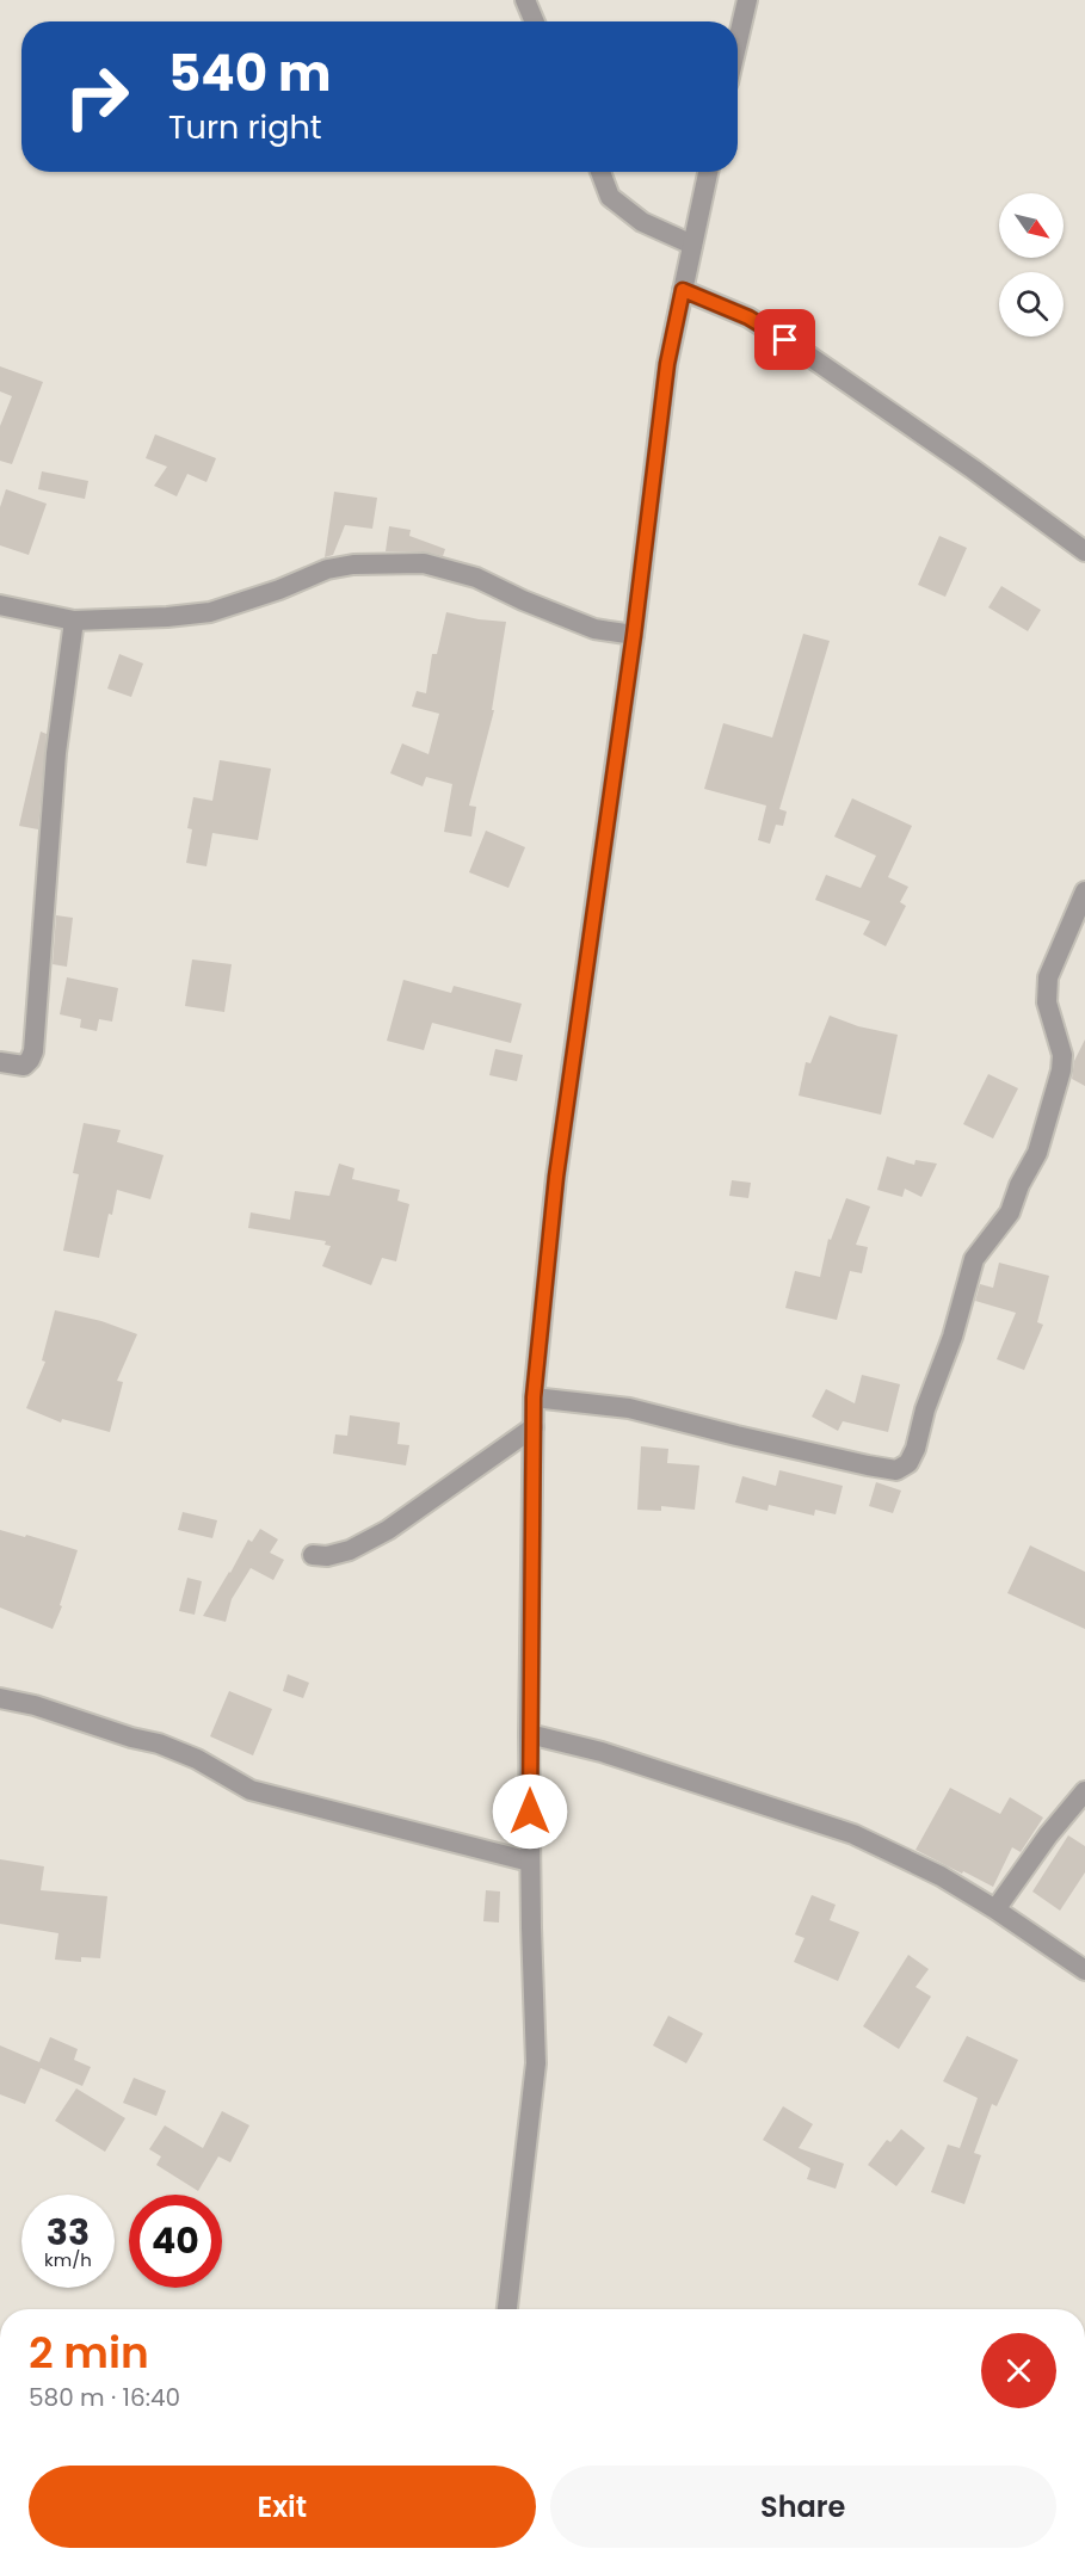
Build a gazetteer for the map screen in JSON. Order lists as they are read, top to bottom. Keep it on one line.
{"north":"bottom right","page":{"turn":["540 m","Turn right"],"speed":"33 km/h","limit":"40","heading":["2 min","580 m · 16:40"],"buttons":["Exit","Share"]}}
